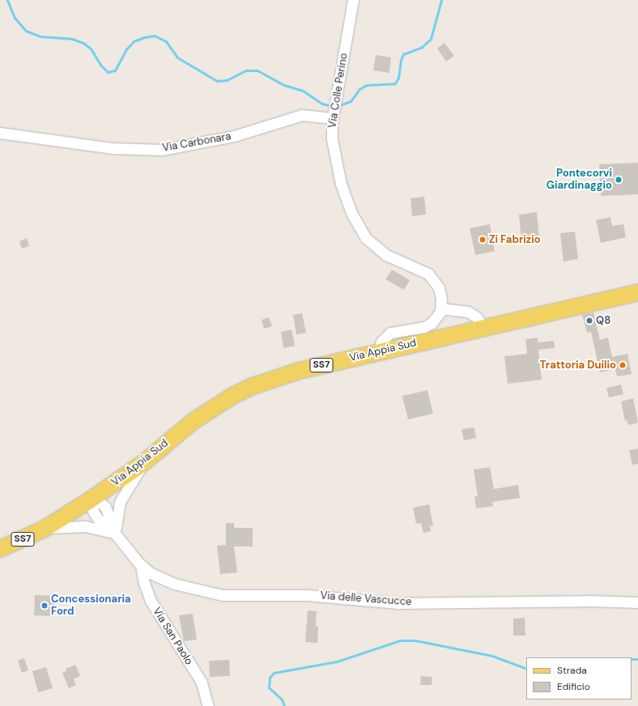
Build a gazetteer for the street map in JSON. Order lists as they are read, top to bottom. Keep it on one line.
{"streets":{"main road":["Via Appia Sud","SS7"],"street":["Via Colle Perino","Via Carbonara","Via delle Vascucce","Via San Paolo"]},"crossings":[["Via Colle Perino","Via Carbonara"],["Via Appia Sud","Via delle Vascucce"],["Via delle Vascucce","Via San Paolo"]],"places":["Pontecorvi Giardinaggio","Zi Fabrizio","Q8","Trattoria Duilio","Concessionaria Ford"],"legend":["Strada","Edificio"]}
